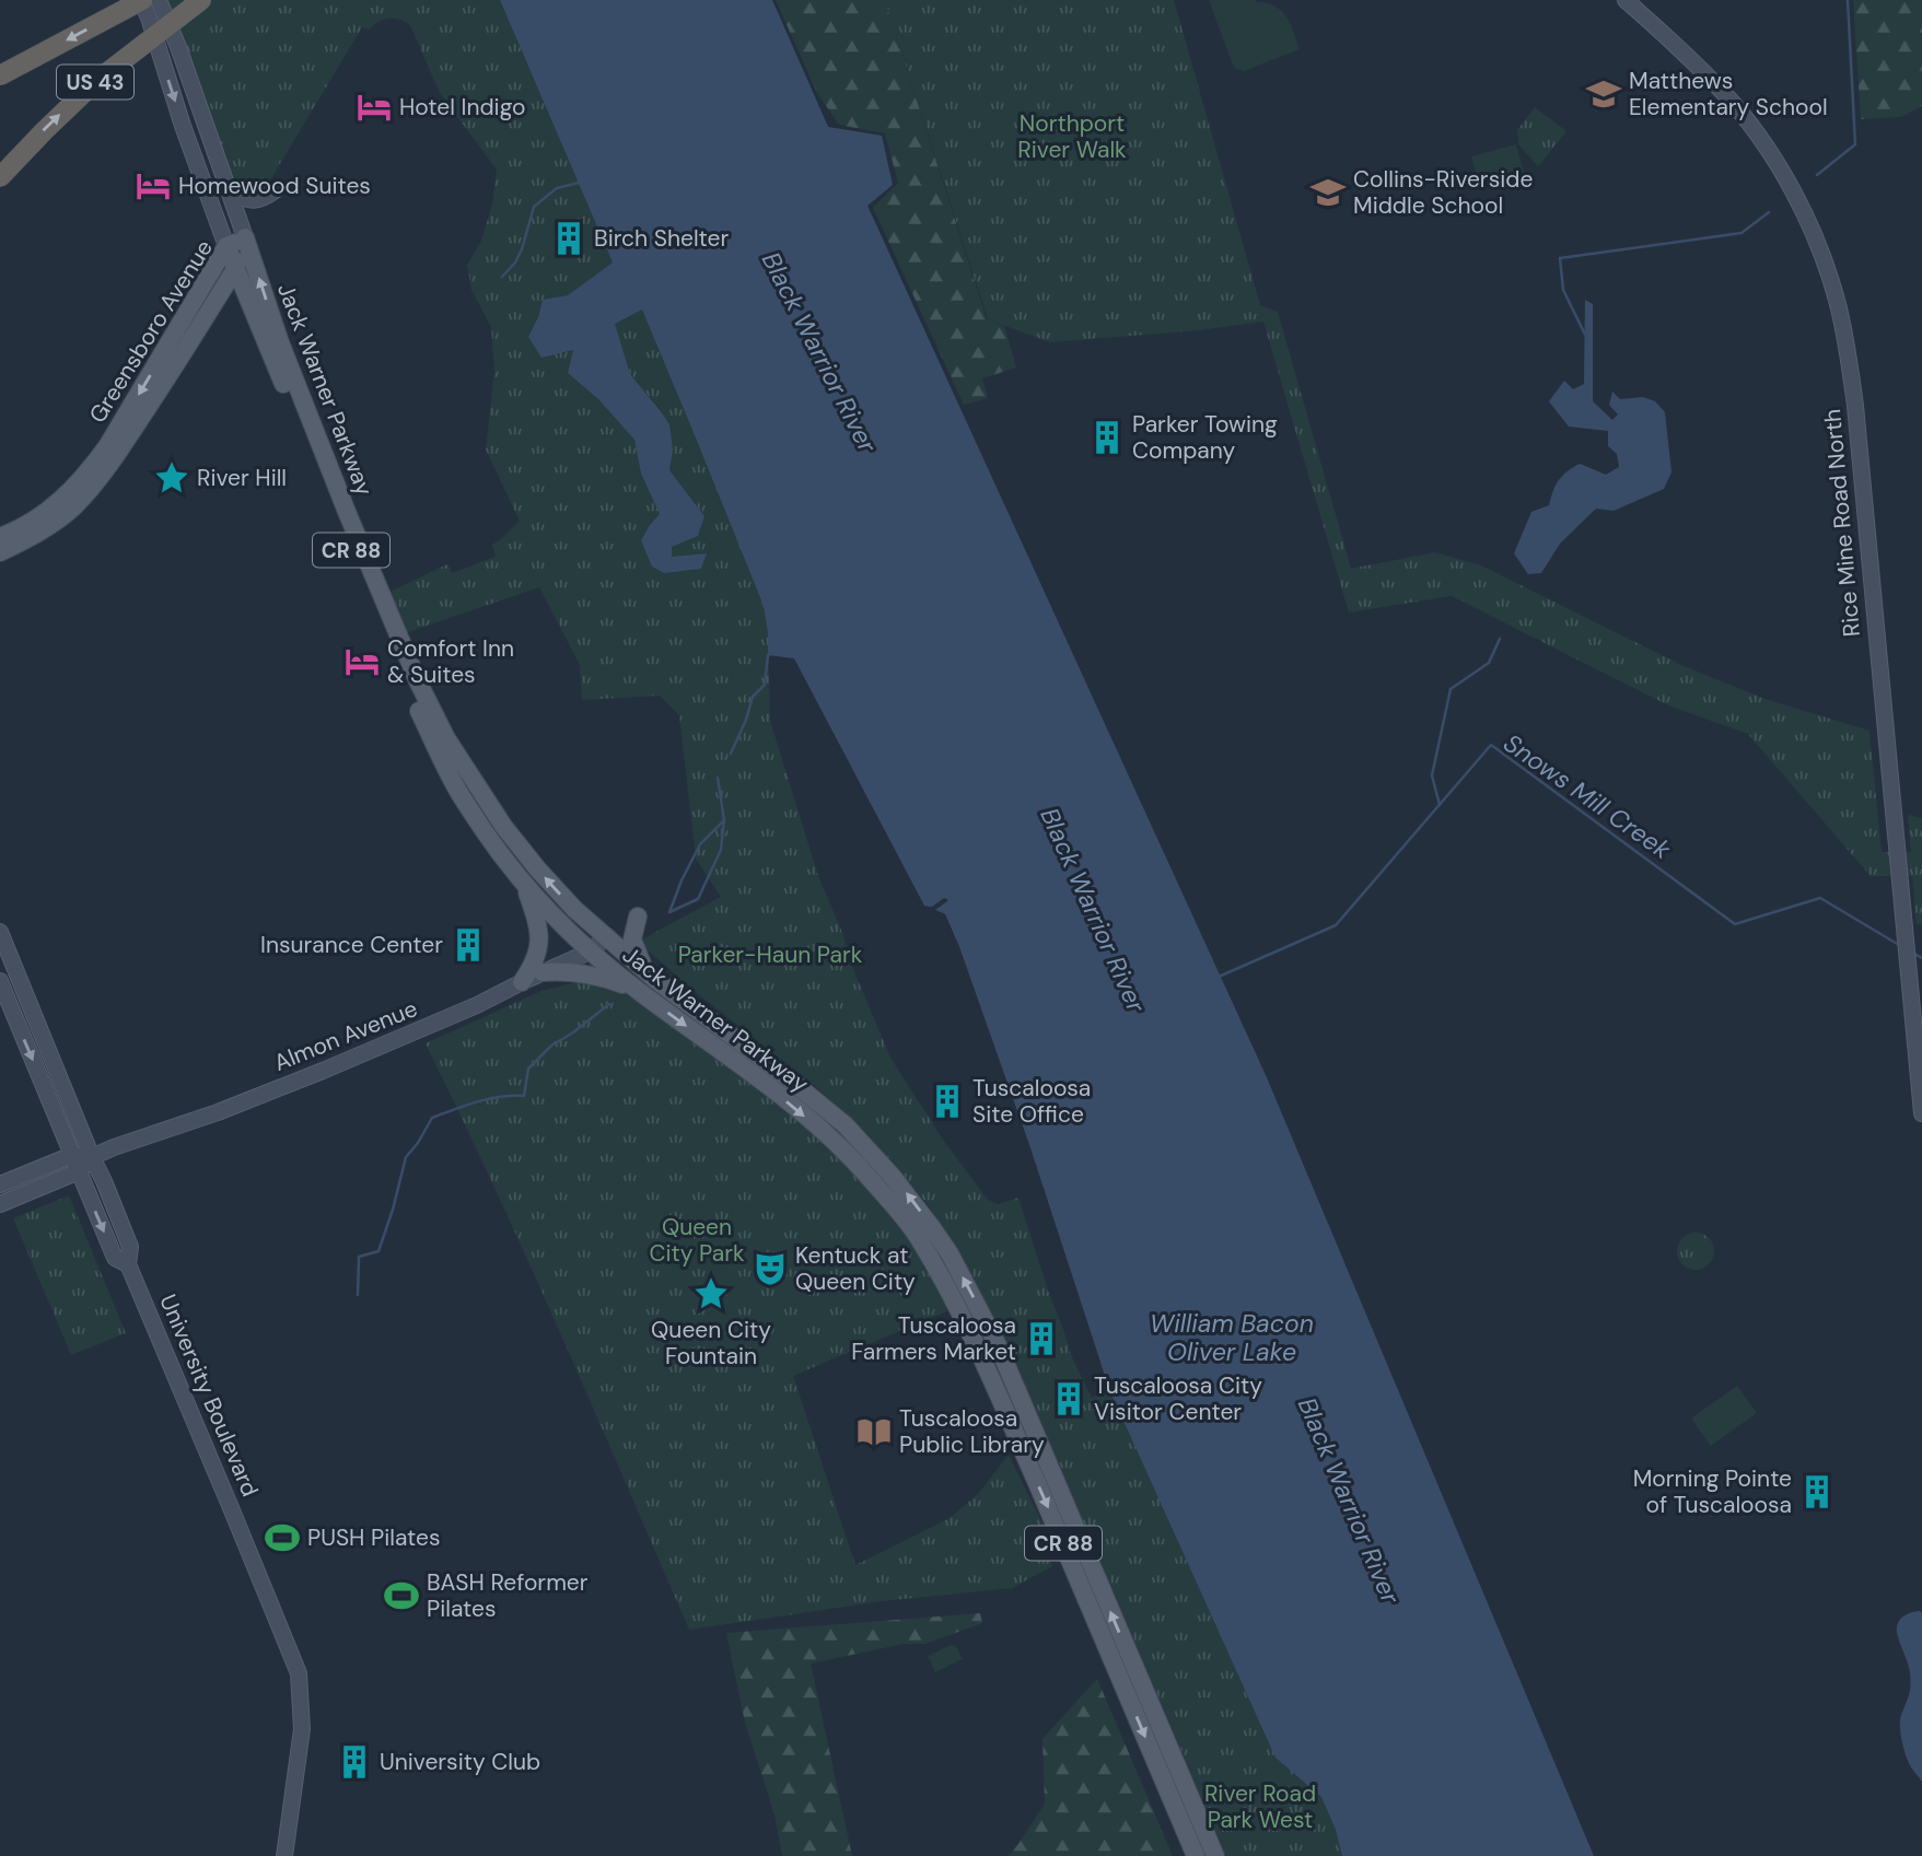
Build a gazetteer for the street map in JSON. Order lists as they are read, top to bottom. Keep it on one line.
{"streets":{"highway":["US 43"],"main road":["Greensboro Avenue","Jack Warner Parkway","Rice Mine Road North","CR 88","Almon Avenue","University Boulevard"]},"crossings":[["US 43","Jack Warner Parkway"],["Greensboro Avenue","Jack Warner Parkway"],["Jack Warner Parkway","Almon Avenue"],["Almon Avenue","University Boulevard"]],"water":["Black Warrior River","Snows Mill Creek","William Bacon Oliver Lake"],"parks":["Northport River Walk","Parker-Haun Park","Queen City Park","River Road Park West"],"places":{"school or university":["Matthews Elementary School","Collins-Riverside Middle School"],"hotel":["Hotel Indigo","Homewood Suites","Comfort Inn & Suites"],"building":["Birch Shelter","Parker Towing Company","Insurance Center","Tuscaloosa Site Office","Tuscaloosa Farmers Market","Tuscaloosa City Visitor Center","Morning Pointe of Tuscaloosa","University Club"],"place":["River Hill","Queen City Fountain"],"theatre":["Kentuck at Queen City"],"library":["Tuscaloosa Public Library"],"sports":["PUSH Pilates","BASH Reformer Pilates"]}}
